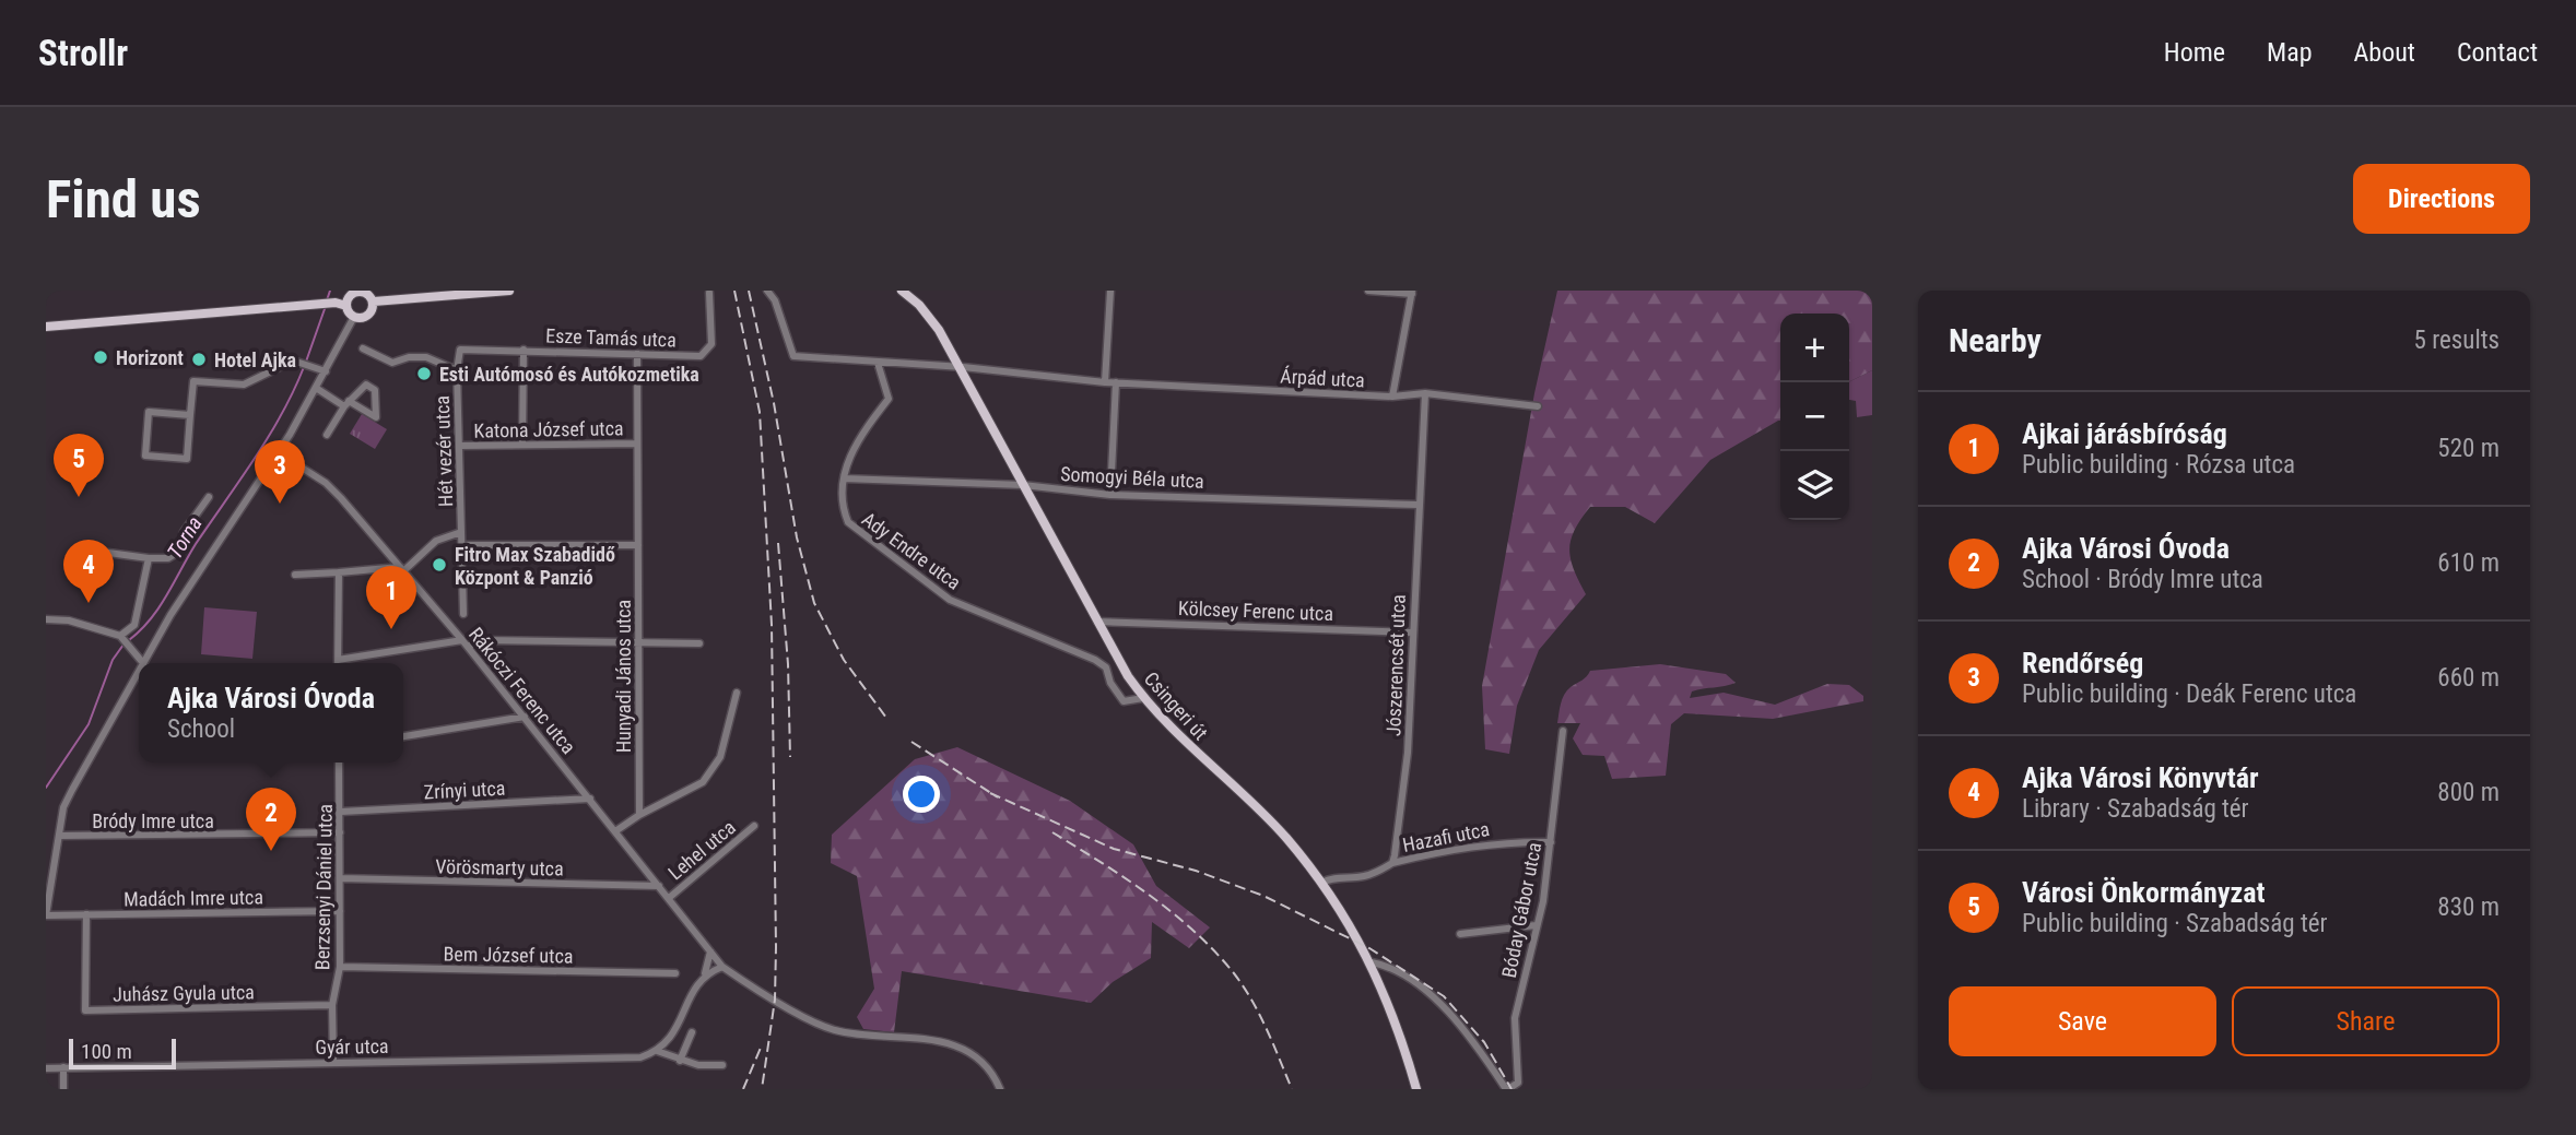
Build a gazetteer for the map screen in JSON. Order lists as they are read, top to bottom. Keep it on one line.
{"streets":{"main road":["Csingeri út"],"street":["Esze Tamás utca","Árpád utca","Katona József utca","Hét vezér utca","Somogyi Béla utca","Ady Endre utca","Kölcsey Ferenc utca","Jószerencsét utca","Hunyadi János utca","Rákóczi Ferenc utca","Zrínyi utca","Bródy Imre utca","Hazafi utca","Lehel utca","Vörösmarty utca","Berzsenyi Dániel utca","Madách Imre utca","Bóday Gábor utca","Bem József utca","Juhász Gyula utca","Gyár utca"]},"crossings":[["Esze Tamás utca","Hét vezér utca"],["Esze Tamás utca","Hunyadi János utca"],["Árpád utca","Ady Endre utca"],["Árpád utca","Jószerencsét utca"],["Árpád utca","Csingeri út"],["Katona József utca","Hét vezér utca"],["Katona József utca","Hunyadi János utca"],["Hét vezér utca","Rákóczi Ferenc utca"],["Somogyi Béla utca","Ady Endre utca"],["Somogyi Béla utca","Jószerencsét utca"],["Somogyi Béla utca","Csingeri út"],["Ady Endre utca","Csingeri út"],["Kölcsey Ferenc utca","Jószerencsét utca"],["Kölcsey Ferenc utca","Csingeri út"],["Jószerencsét utca","Hazafi utca"],["Rákóczi Ferenc utca","Zrínyi utca"],["Rákóczi Ferenc utca","Lehel utca"],["Rákóczi Ferenc utca","Vörösmarty utca"],["Zrínyi utca","Berzsenyi Dániel utca"],["Bródy Imre utca","Berzsenyi Dániel utca"],["Hazafi utca","Bóday Gábor utca"],["Vörösmarty utca","Berzsenyi Dániel utca"],["Berzsenyi Dániel utca","Madách Imre utca"],["Berzsenyi Dániel utca","Bem József utca"],["Berzsenyi Dániel utca","Juhász Gyula utca"],["Berzsenyi Dániel utca","Gyár utca"],["Madách Imre utca","Juhász Gyula utca"]],"water":["Torna"],"places":["Horizont","Hotel Ajka","Esti Autómosó és Autókozmetika","Fitro Max Szabadidő Központ & Panzió"],"scale_bar":"100 m","page":{"header":"Strollr","nav":["Home","Map","About","Contact"],"buttons":["Directions",["Save","Share"]],"title":"Find us","heading":["Nearby","5 results"],"map_buttons":["+","−"],"list":[{"mark":"1","name":"Ajkai járásbíróság","note":"Public building · Rózsa utca","value":"520 m"},{"mark":"2","name":"Ajka Városi Óvoda","note":"School · Bródy Imre utca","value":"610 m"},{"mark":"3","name":"Rendőrség","note":"Public building · Deák Ferenc utca","value":"660 m"},{"mark":"4","name":"Ajka Városi Könyvtár","note":"Library · Szabadság tér","value":"800 m"},{"mark":"5","name":"Városi Önkormányzat","note":"Public building · Szabadság tér","value":"830 m"}],"pins":["5","3","4","1","2"],"popup":["Ajka Városi Óvoda","School"],"scale":"100 m"}}
